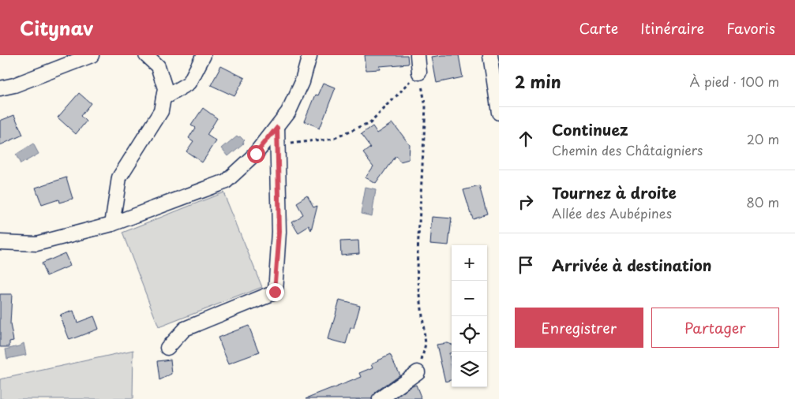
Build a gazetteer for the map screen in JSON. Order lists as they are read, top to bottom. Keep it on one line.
{"page":{"header":"Citynav","nav":["Carte","Itinéraire","Favoris"],"heading":["2 min","À pied · 100 m"],"list":[["Continuez","Chemin des Châtaigniers","20 m"],["Tournez à droite","Allée des Aubépines","80 m"],"Arrivée à destination"],"map_buttons":["+","−"],"buttons":["Enregistrer","Partager"]}}
